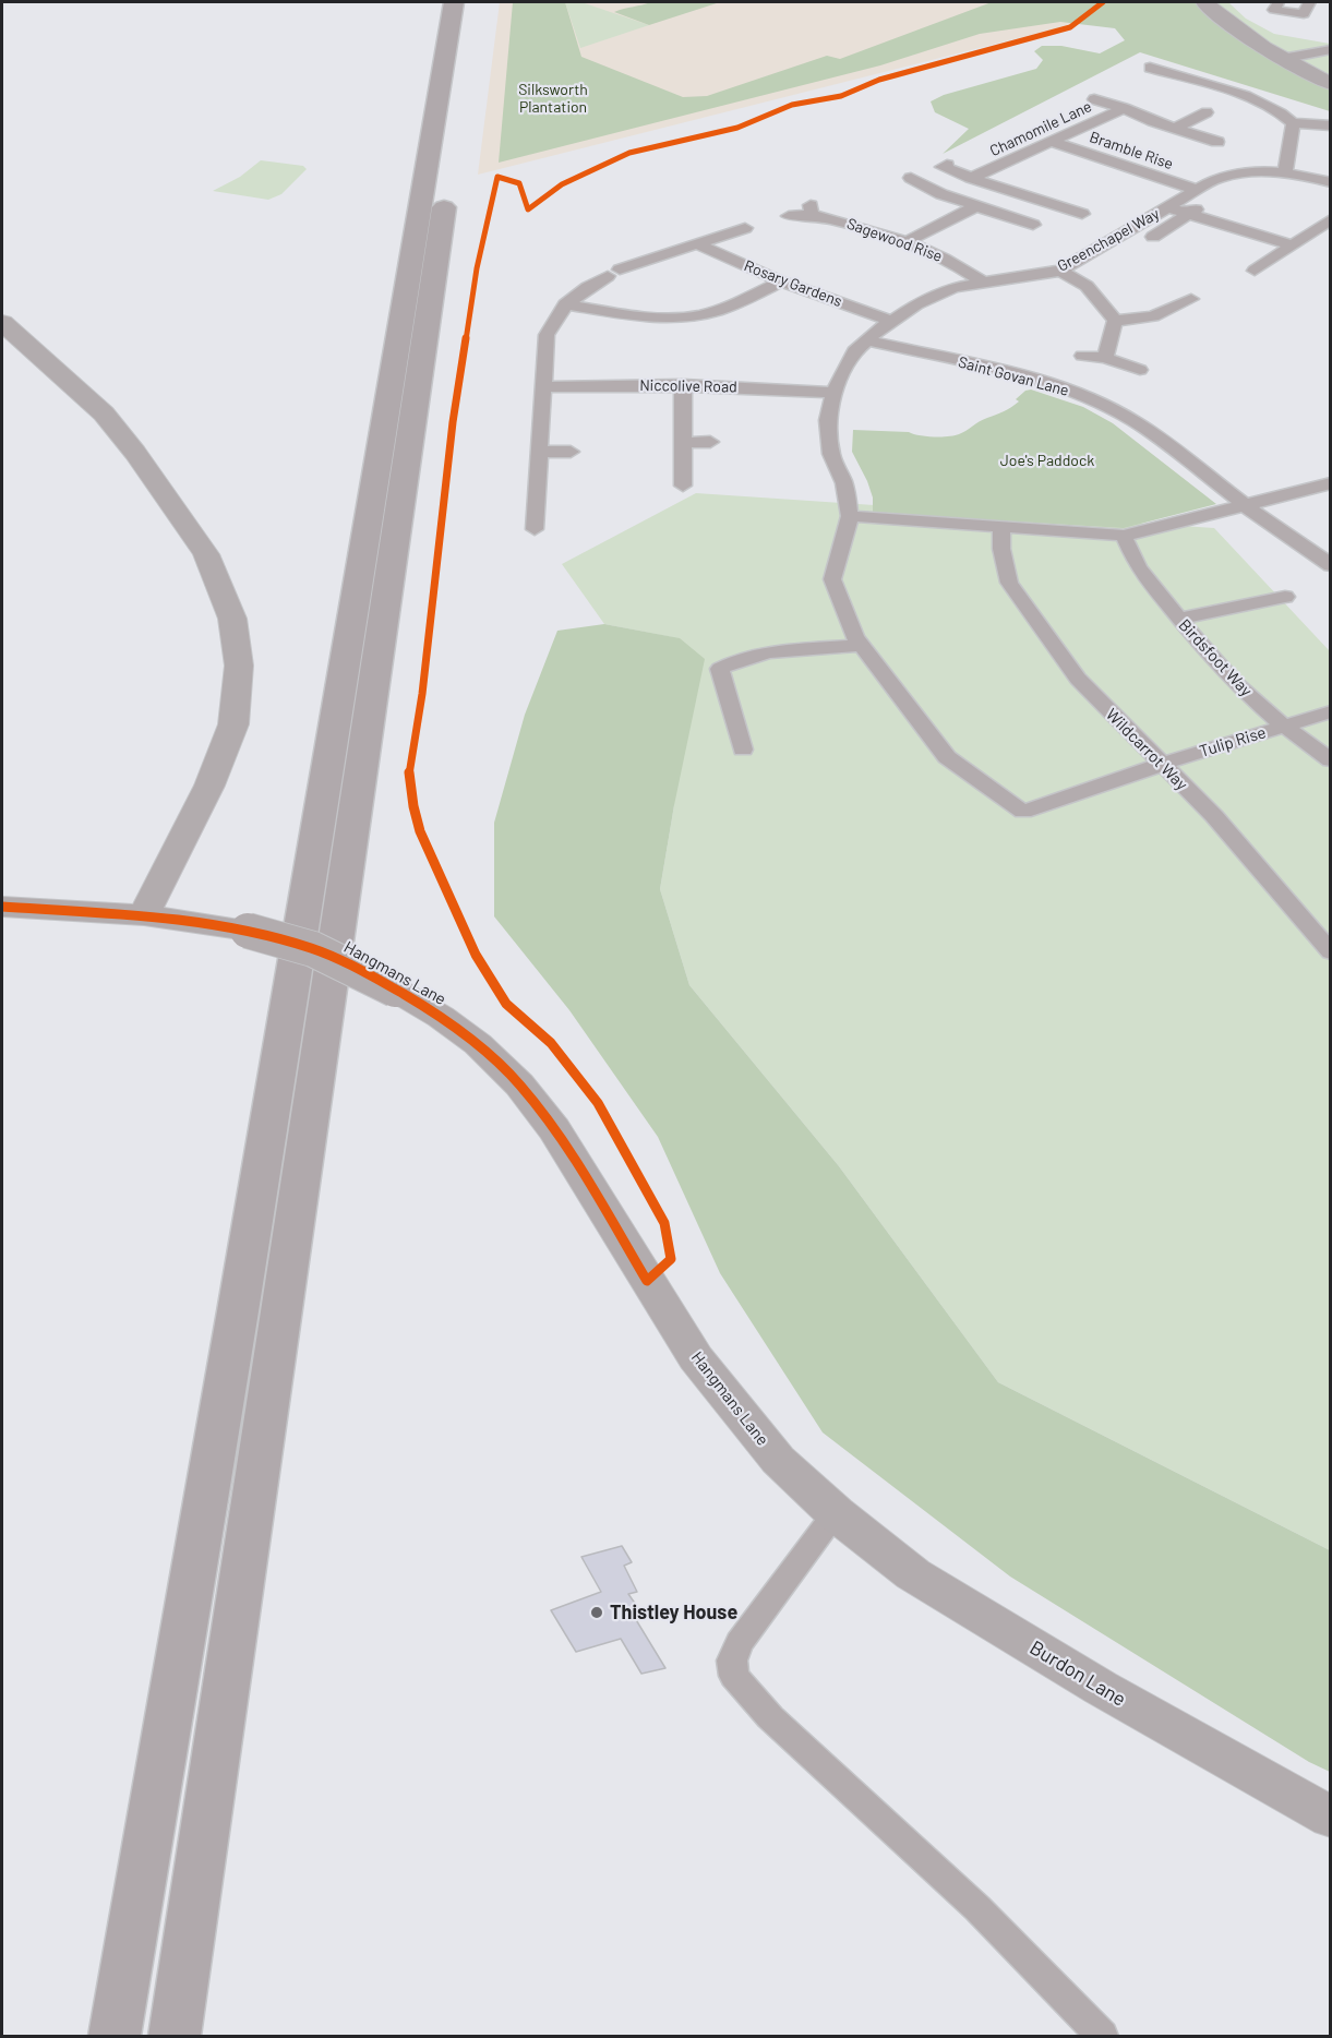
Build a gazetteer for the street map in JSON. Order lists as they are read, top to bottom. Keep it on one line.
{"streets":{"street":["Chamomile Lane","Bramble Rise","Sagewood Rise","Greenchapel Way","Rosary Gardens","Saint Govan Lane","Niccolive Road","Birdsfoot Way","Tulip Rise","Wildcarrot Way","Hangmans Lane","Burdon Lane"]},"crossings":[["Chamomile Lane","Bramble Rise"],["Bramble Rise","Greenchapel Way"],["Sagewood Rise","Greenchapel Way"],["Greenchapel Way","Rosary Gardens"],["Greenchapel Way","Saint Govan Lane"],["Greenchapel Way","Niccolive Road"],["Greenchapel Way","Tulip Rise"],["Birdsfoot Way","Tulip Rise"],["Tulip Rise","Wildcarrot Way"],["Hangmans Lane","Burdon Lane"]],"parks":["Silksworth Plantation","Joe's Paddock"],"places":["Thistley House"]}
